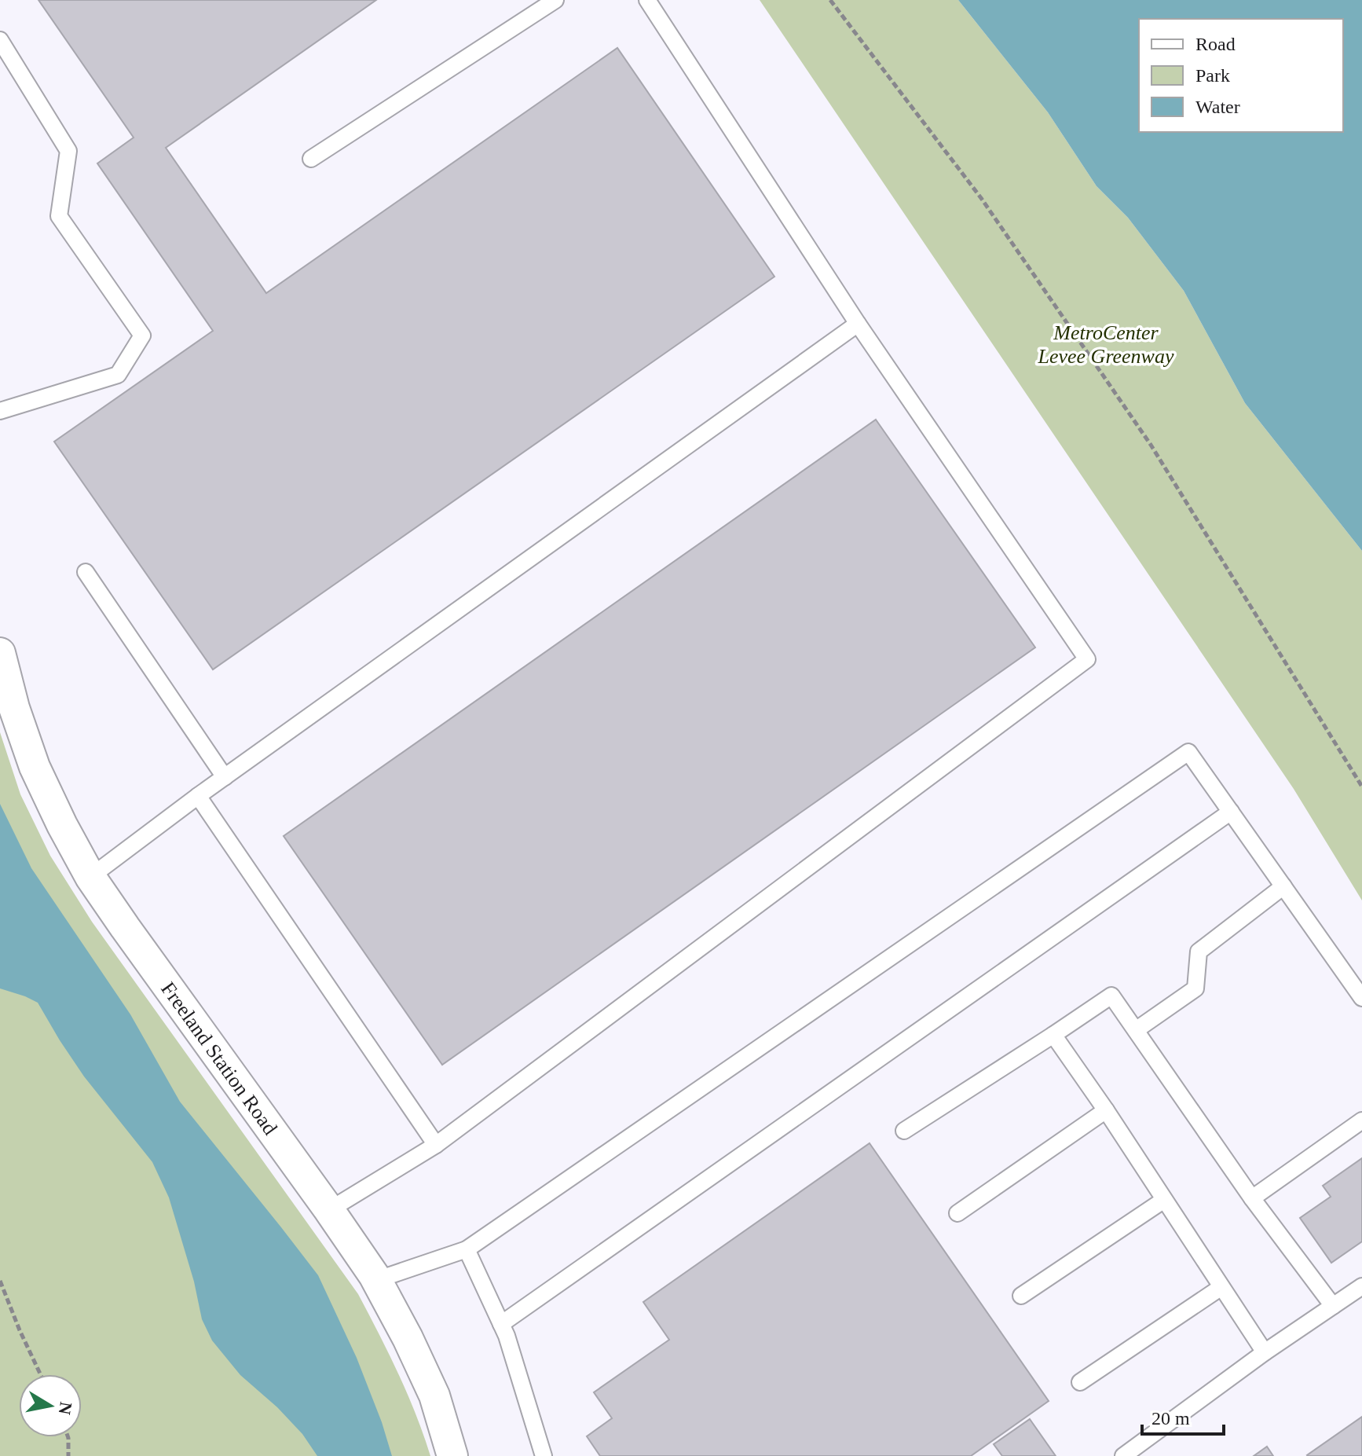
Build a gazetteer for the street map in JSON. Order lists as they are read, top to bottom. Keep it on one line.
{"streets":{"street":["Freeland Station Road"]},"parks":["MetroCenter Levee Greenway"],"legend":["Road","Park","Water"],"scale_bar":"20 m","north":"right"}
